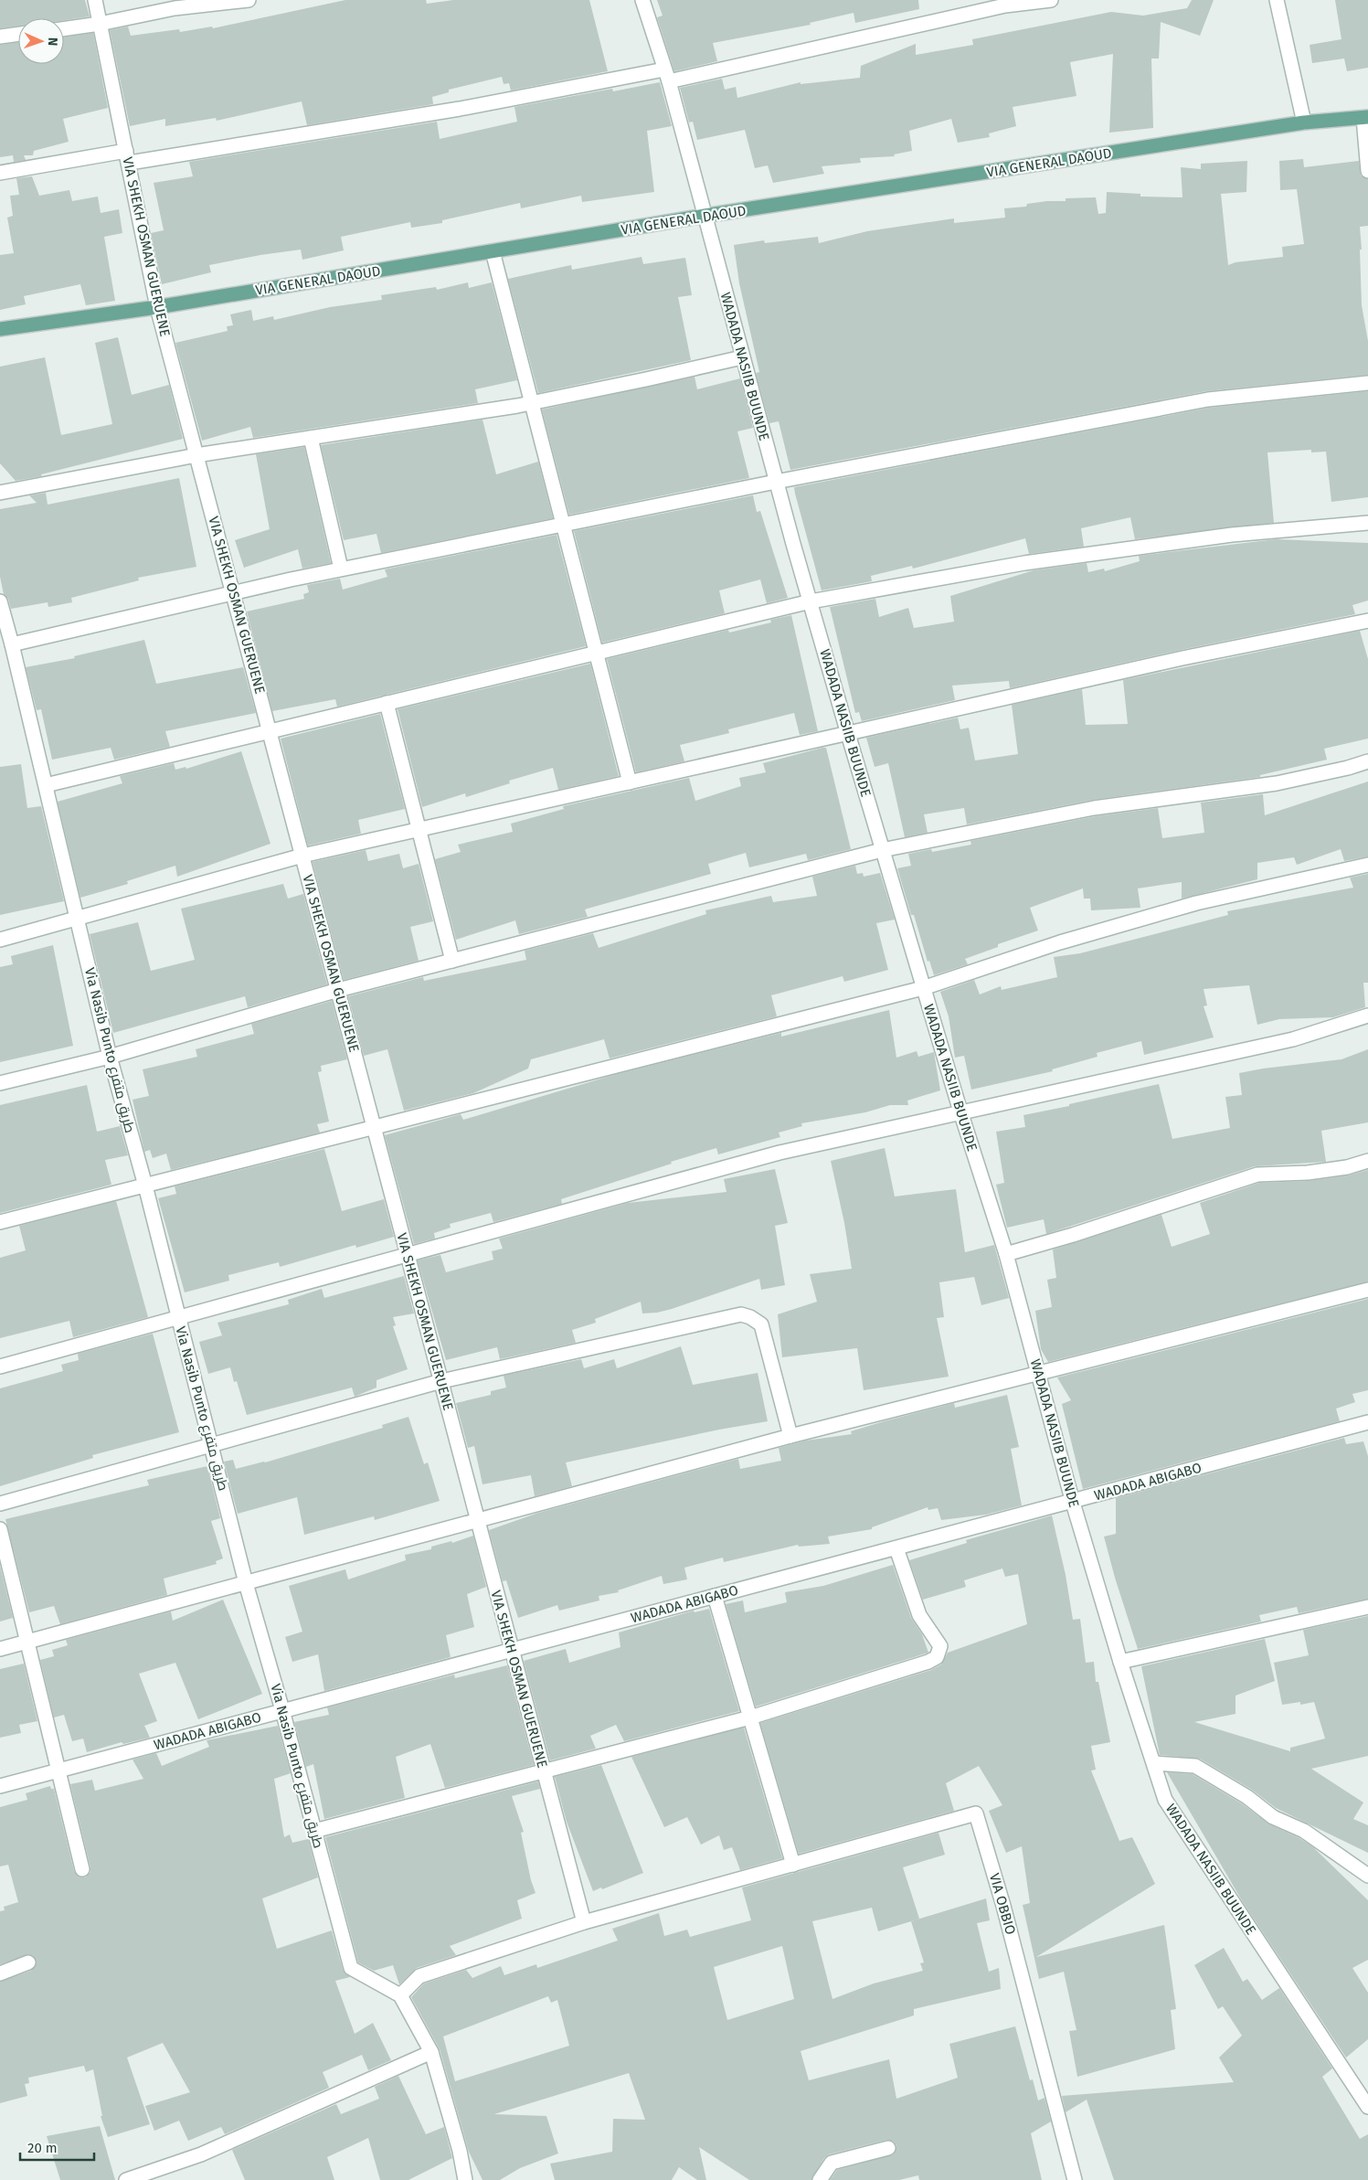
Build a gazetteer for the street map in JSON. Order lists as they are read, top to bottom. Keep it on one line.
{"streets":{"main road":["VIA GENERAL DAOUD"],"street":["VIA SHEKH OSMAN GUERUENE","WADADA NASIIB BUUNDE","Via Nasib Punto طريق متفرع","WADADA ABIGABO","VIA OBBIO"]},"crossings":[["VIA GENERAL DAOUD","VIA SHEKH OSMAN GUERUENE"],["VIA GENERAL DAOUD","WADADA NASIIB BUUNDE"],["VIA SHEKH OSMAN GUERUENE","WADADA ABIGABO"],["WADADA NASIIB BUUNDE","WADADA ABIGABO"],["Via Nasib Punto طريق متفرع","WADADA ABIGABO"]],"scale_bar":"20 m","north":"right"}
